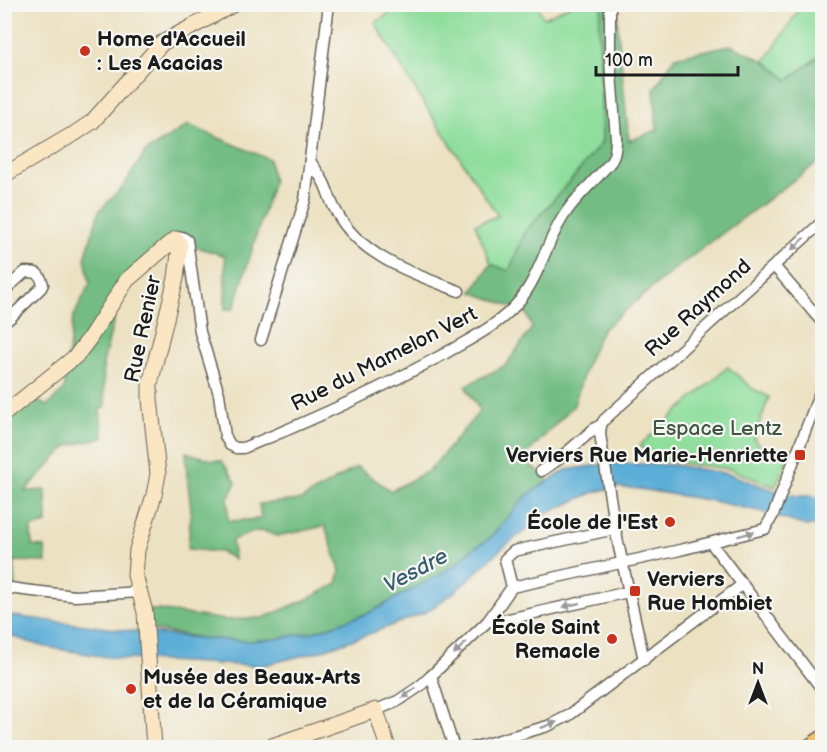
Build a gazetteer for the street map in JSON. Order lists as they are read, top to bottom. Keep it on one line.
{"streets":{"street":["Rue Raymond","Rue Renier","Rue du Mamelon Vert"]},"crossings":[["Rue Renier","Rue du Mamelon Vert"]],"water":["Vesdre"],"parks":["Espace Lentz"],"places":{"other":["Home d'Accueil : Les Acacias","École de l'Est","École Saint Remacle","Musée des Beaux-Arts et de la Céramique"],"transit":["Verviers Rue Marie-Henriette","Verviers Rue Hombiet"]},"scale_bar":"100 m","north":"top"}
